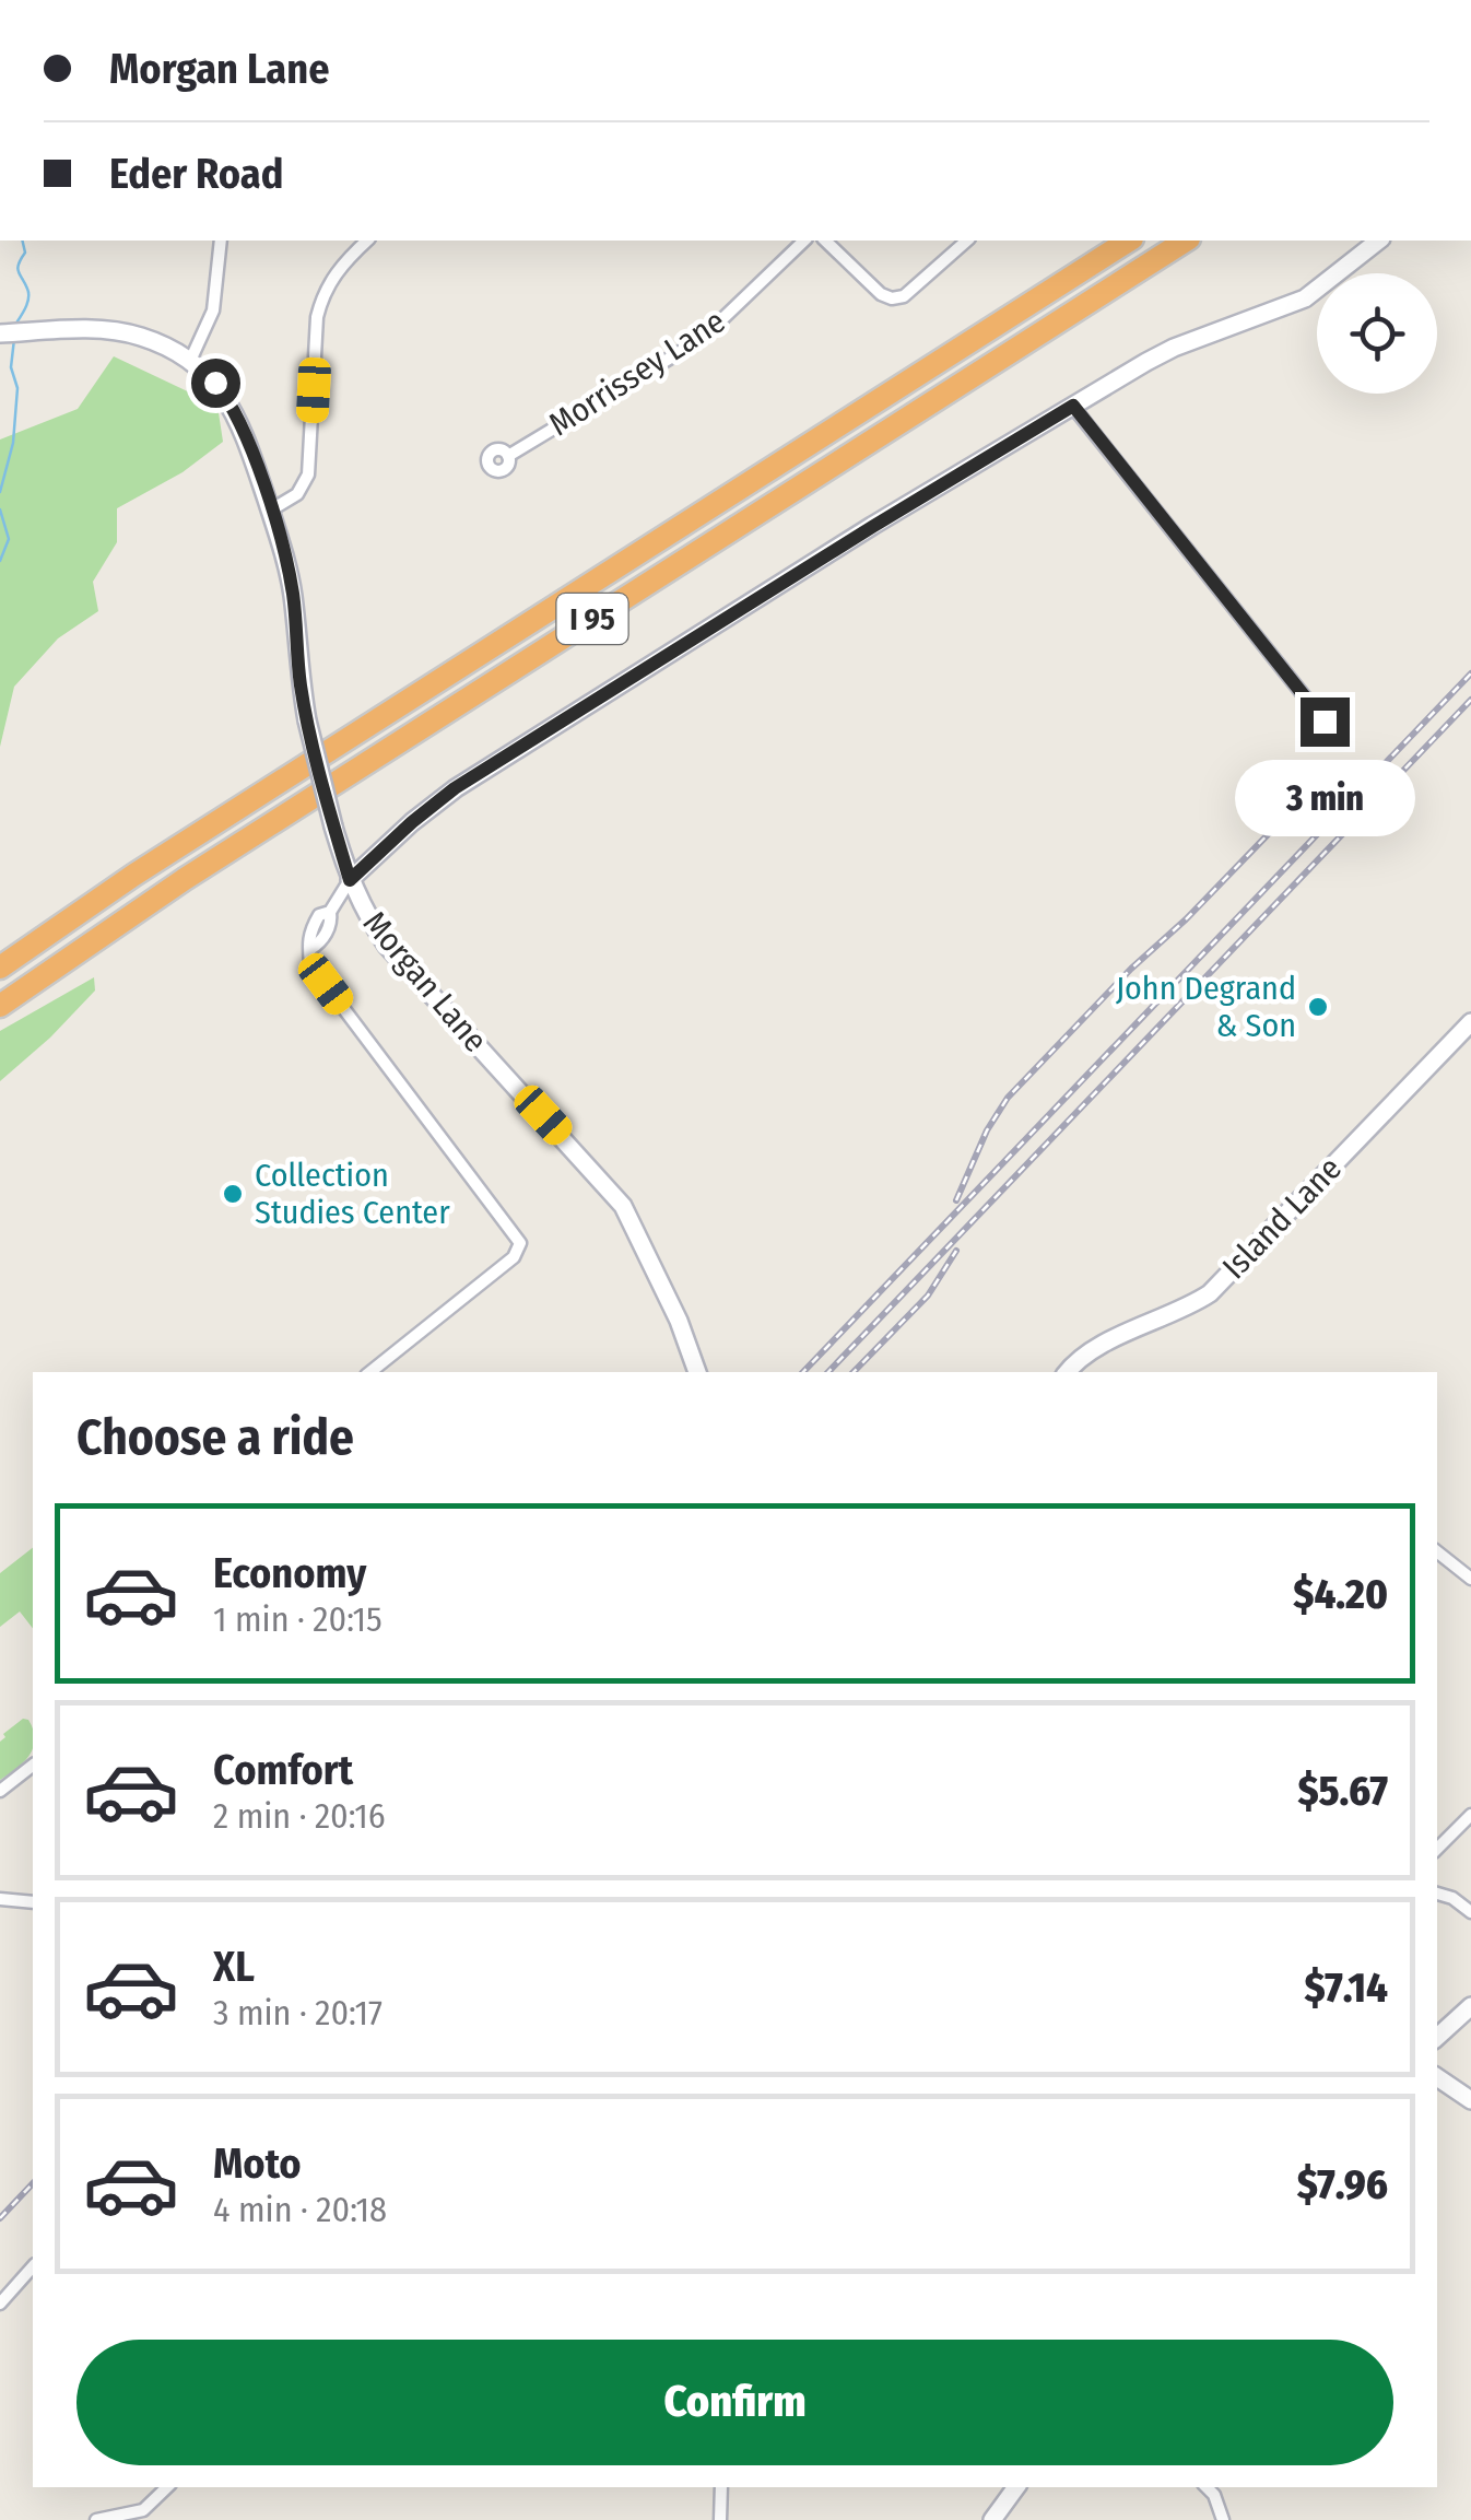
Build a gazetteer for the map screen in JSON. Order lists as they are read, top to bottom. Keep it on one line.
{"streets":{"highway":["I 95"],"street":["Morrissey Lane","Morgan Lane","Island Lane"]},"places":["John Degrand & Son","Collection Studies Center"],"page":{"banner":["Morgan Lane","Eder Road"],"bubble":"3 min","heading":"Choose a ride","list":[{"name":"Economy","note":"1 min · 20:15","value":"$4.20"},{"name":"Comfort","note":"2 min · 20:16","value":"$5.67"},{"name":"XL","note":"3 min · 20:17","value":"$7.14"},{"name":"Moto","note":"4 min · 20:18","value":"$7.96"}],"buttons":"Confirm"}}
